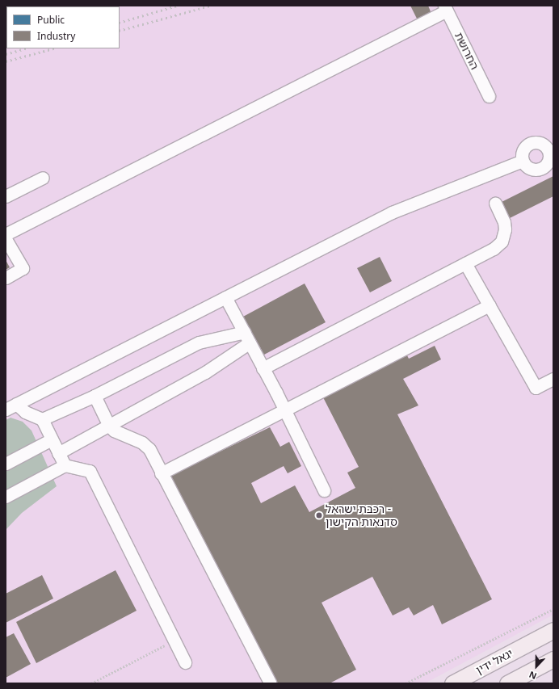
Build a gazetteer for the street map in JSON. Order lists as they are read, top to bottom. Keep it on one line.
{"streets":{"main road":["יגאל ידין"],"street":["החרושת"]},"places":["רכבת ישראל - סדנאות הקישון"],"legend":["Public","Industry"],"north":"bottom"}
